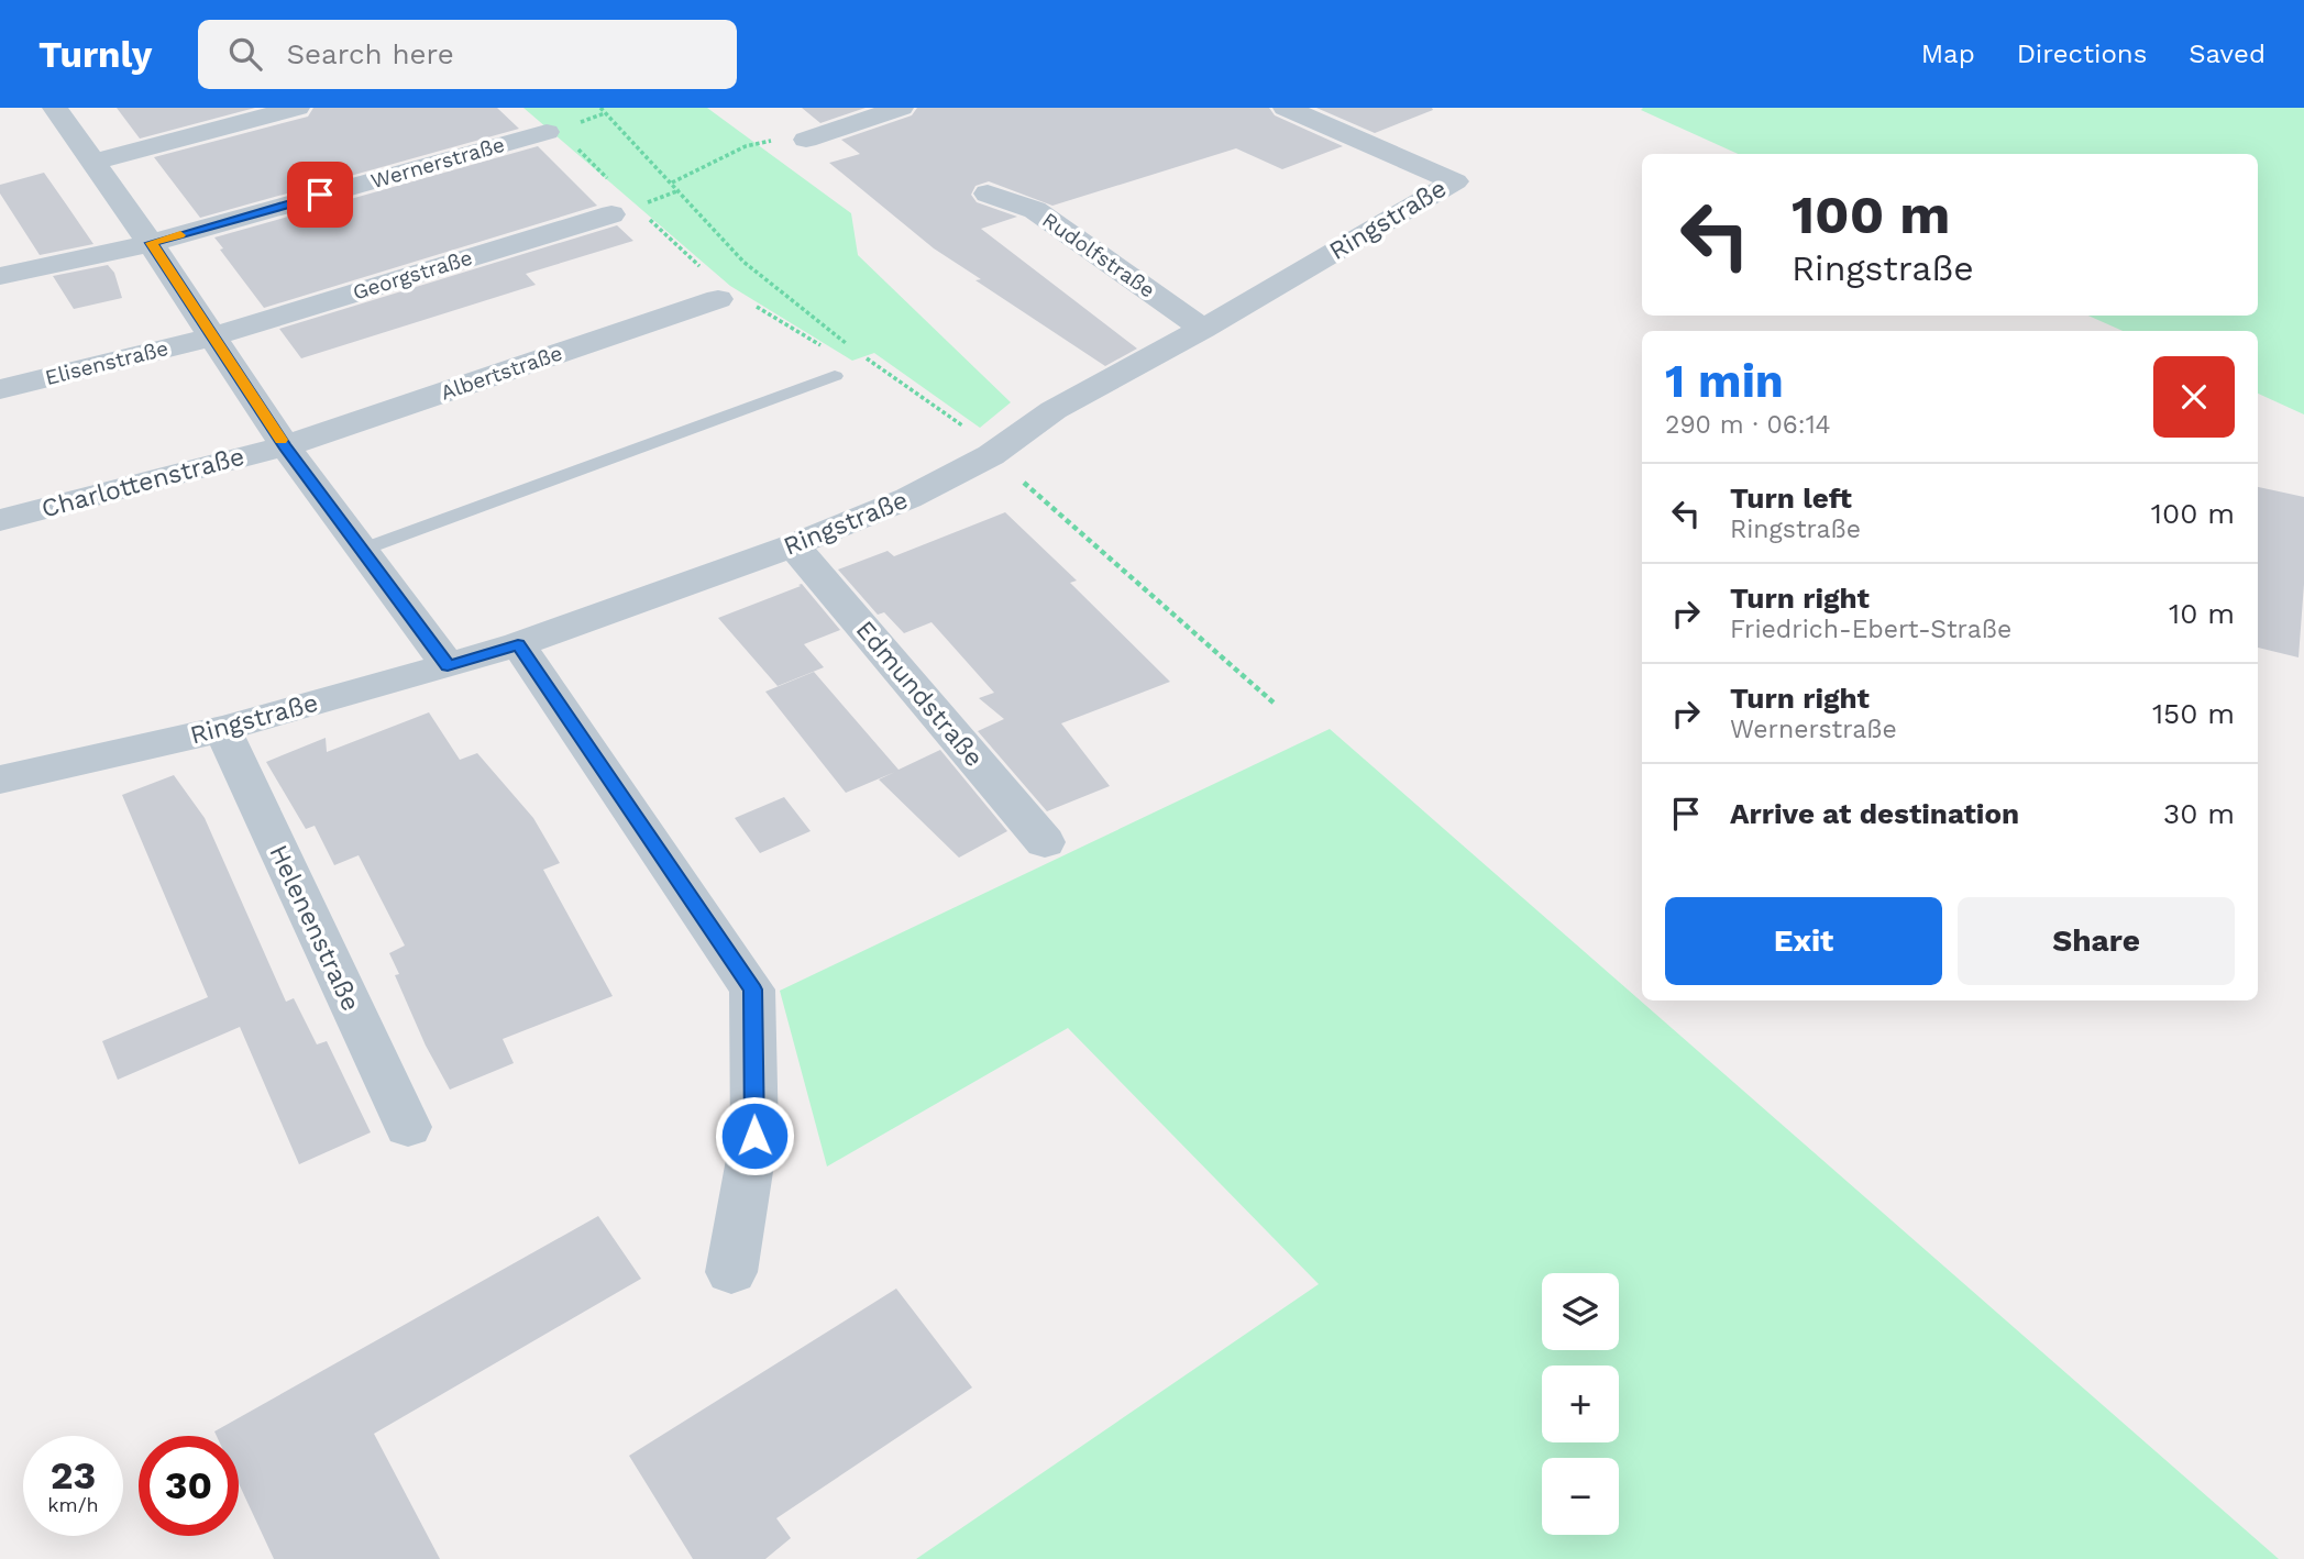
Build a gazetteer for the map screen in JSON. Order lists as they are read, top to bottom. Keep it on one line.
{"streets":{"street":["Wernerstraße","Ringstraße","Rudolfstraße","Georgstraße","Elisenstraße","Albertstraße","Charlottenstraße","Edmundstraße","Helenenstraße"]},"crossings":[["Ringstraße","Rudolfstraße"],["Ringstraße","Edmundstraße"],["Ringstraße","Helenenstraße"],["Georgstraße","Elisenstraße"],["Albertstraße","Charlottenstraße"]],"page":{"header":"Turnly","search":"Search here","nav":["Map","Directions","Saved"],"turn":["100 m","Ringstraße"],"heading":["1 min","290 m · 06:14"],"list":[{"name":"Turn left","note":"Ringstraße","value":"100 m"},{"name":"Turn right","note":"Friedrich-Ebert-Straße","value":"10 m"},{"name":"Turn right","note":"Wernerstraße","value":"150 m"},{"name":"Arrive at destination","value":"30 m"}],"buttons":["Exit","Share"],"map_buttons":["+","−"],"speed":"23 km/h","limit":"30"}}
